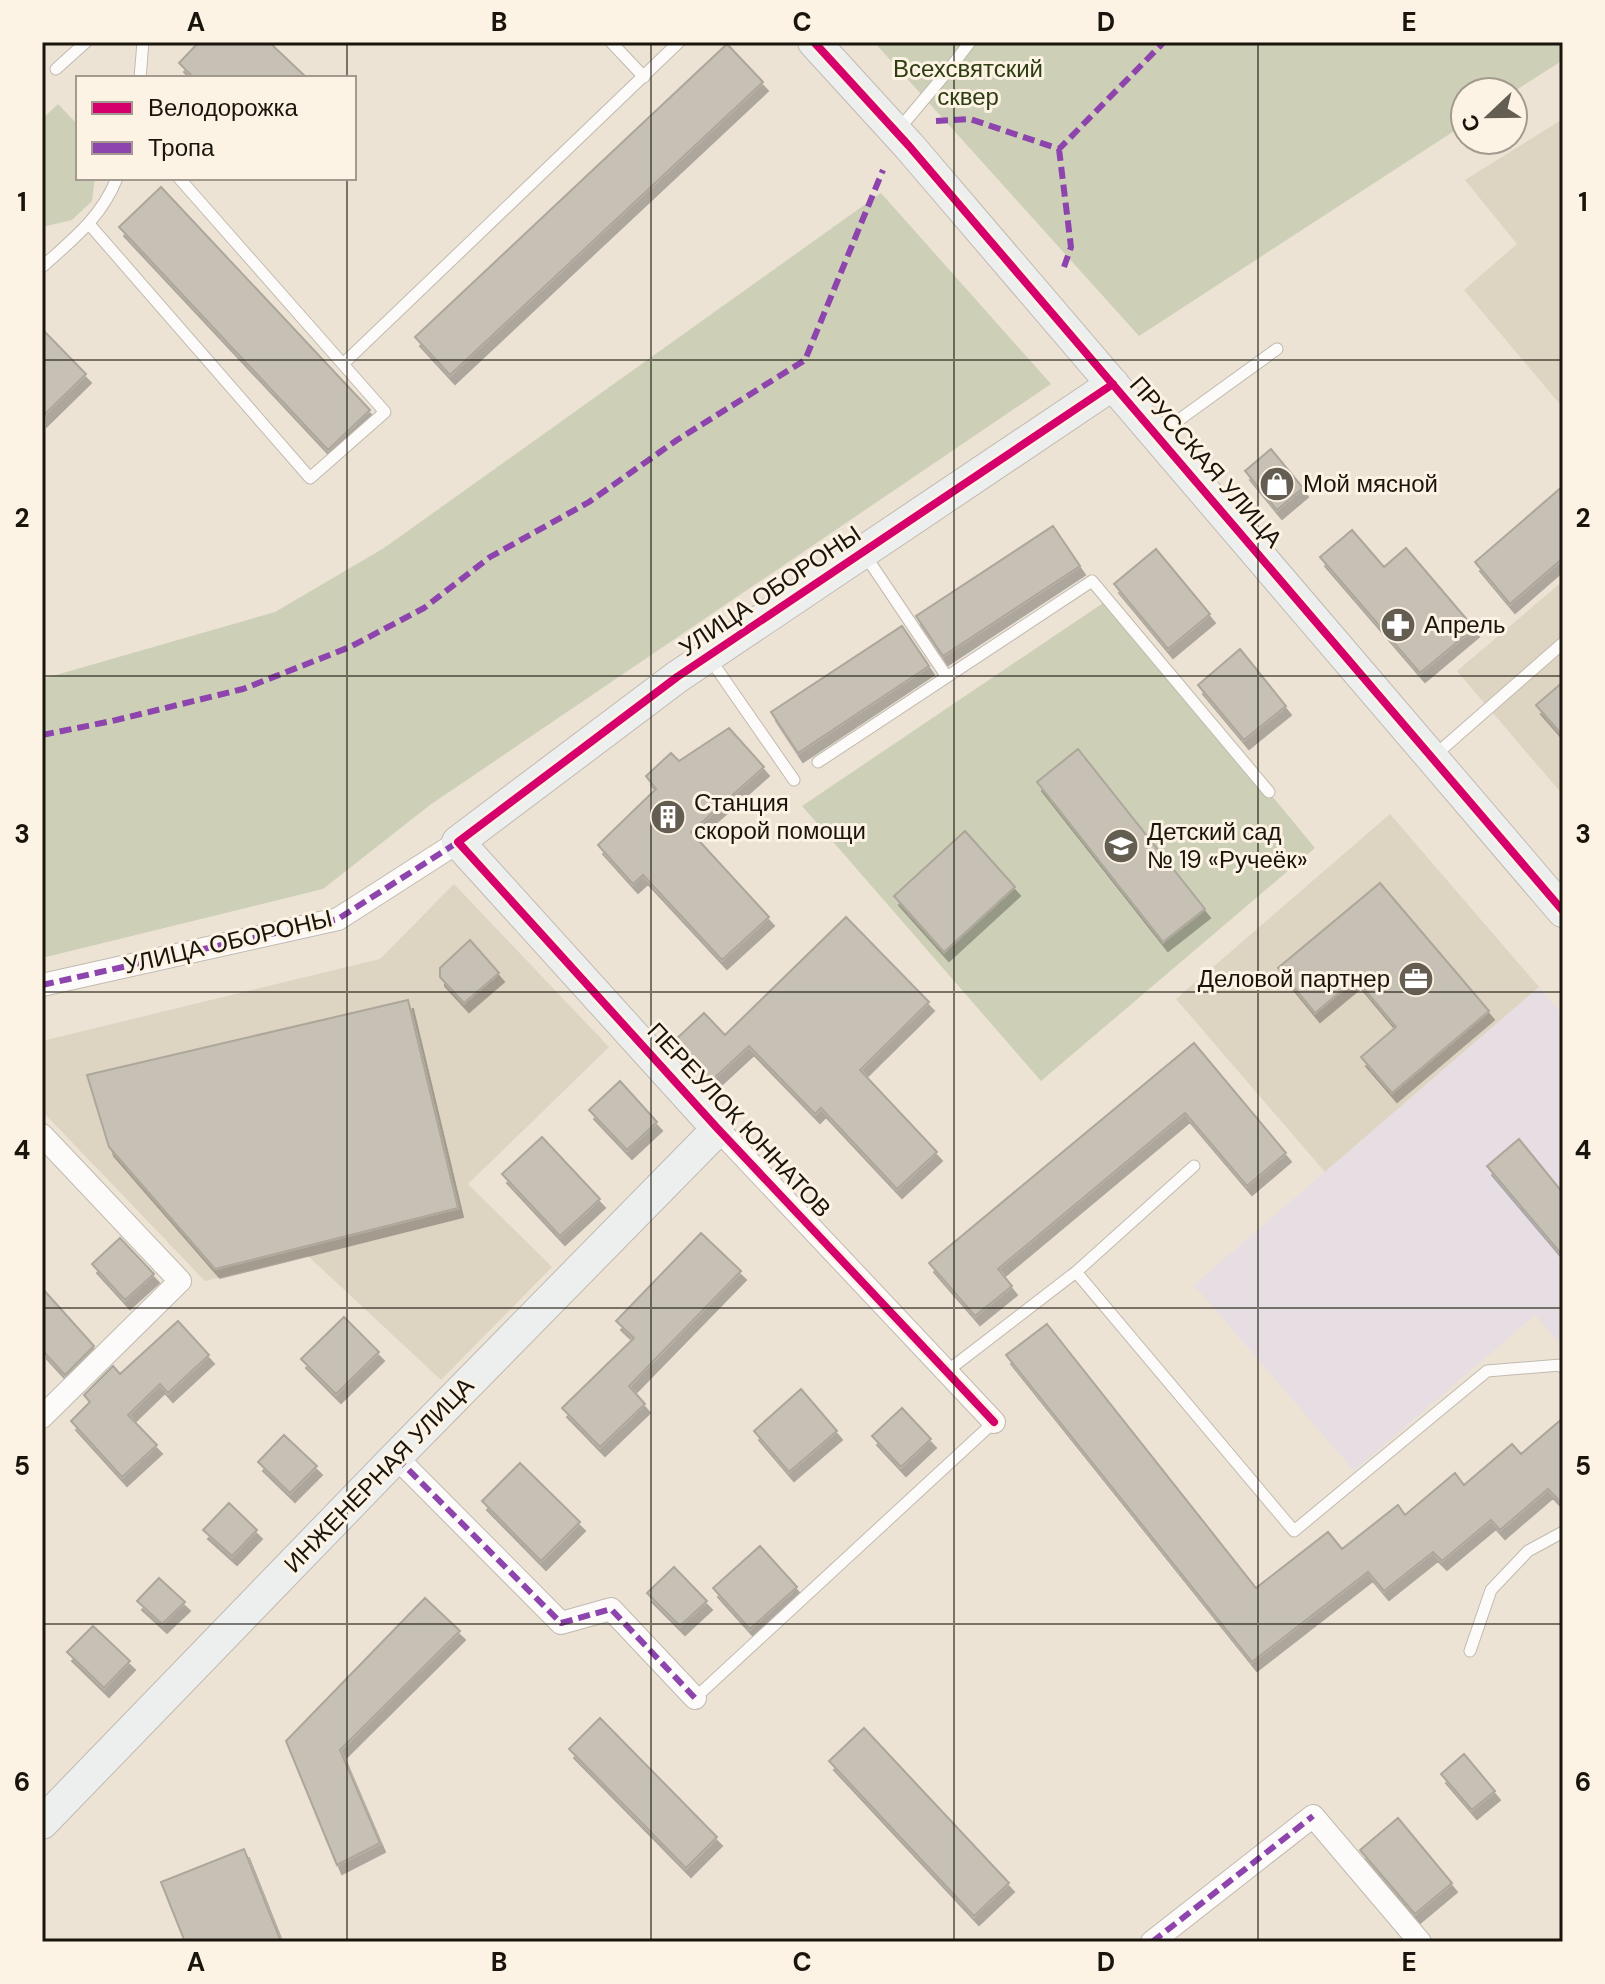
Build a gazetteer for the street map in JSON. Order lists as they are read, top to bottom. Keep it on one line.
{"streets":{"street":["ПРУССКАЯ УЛИЦА","УЛИЦА ОБОРОНЫ","ПЕРЕУЛОК ЮННАТОВ","ИНЖЕНЕРНАЯ УЛИЦА"]},"crossings":[["ПРУССКАЯ УЛИЦА","УЛИЦА ОБОРОНЫ"],["УЛИЦА ОБОРОНЫ","ПЕРЕУЛОК ЮННАТОВ"],["ПЕРЕУЛОК ЮННАТОВ","ИНЖЕНЕРНАЯ УЛИЦА"]],"parks":["Всехсвятский сквер"],"places":{"shop":["Мой мясной"],"pharmacy":["Апрель"],"building":["Станция скорой помощи"],"school or university":["Детский сад № 19 «Ручеёк»"],"office":["Деловой партнер"]},"legend":["Велодорожка","Тропа"],"north":"left","grid":{"columns":["A","B","C","D","E"],"rows":["1","2","3","4","5","6"]}}
